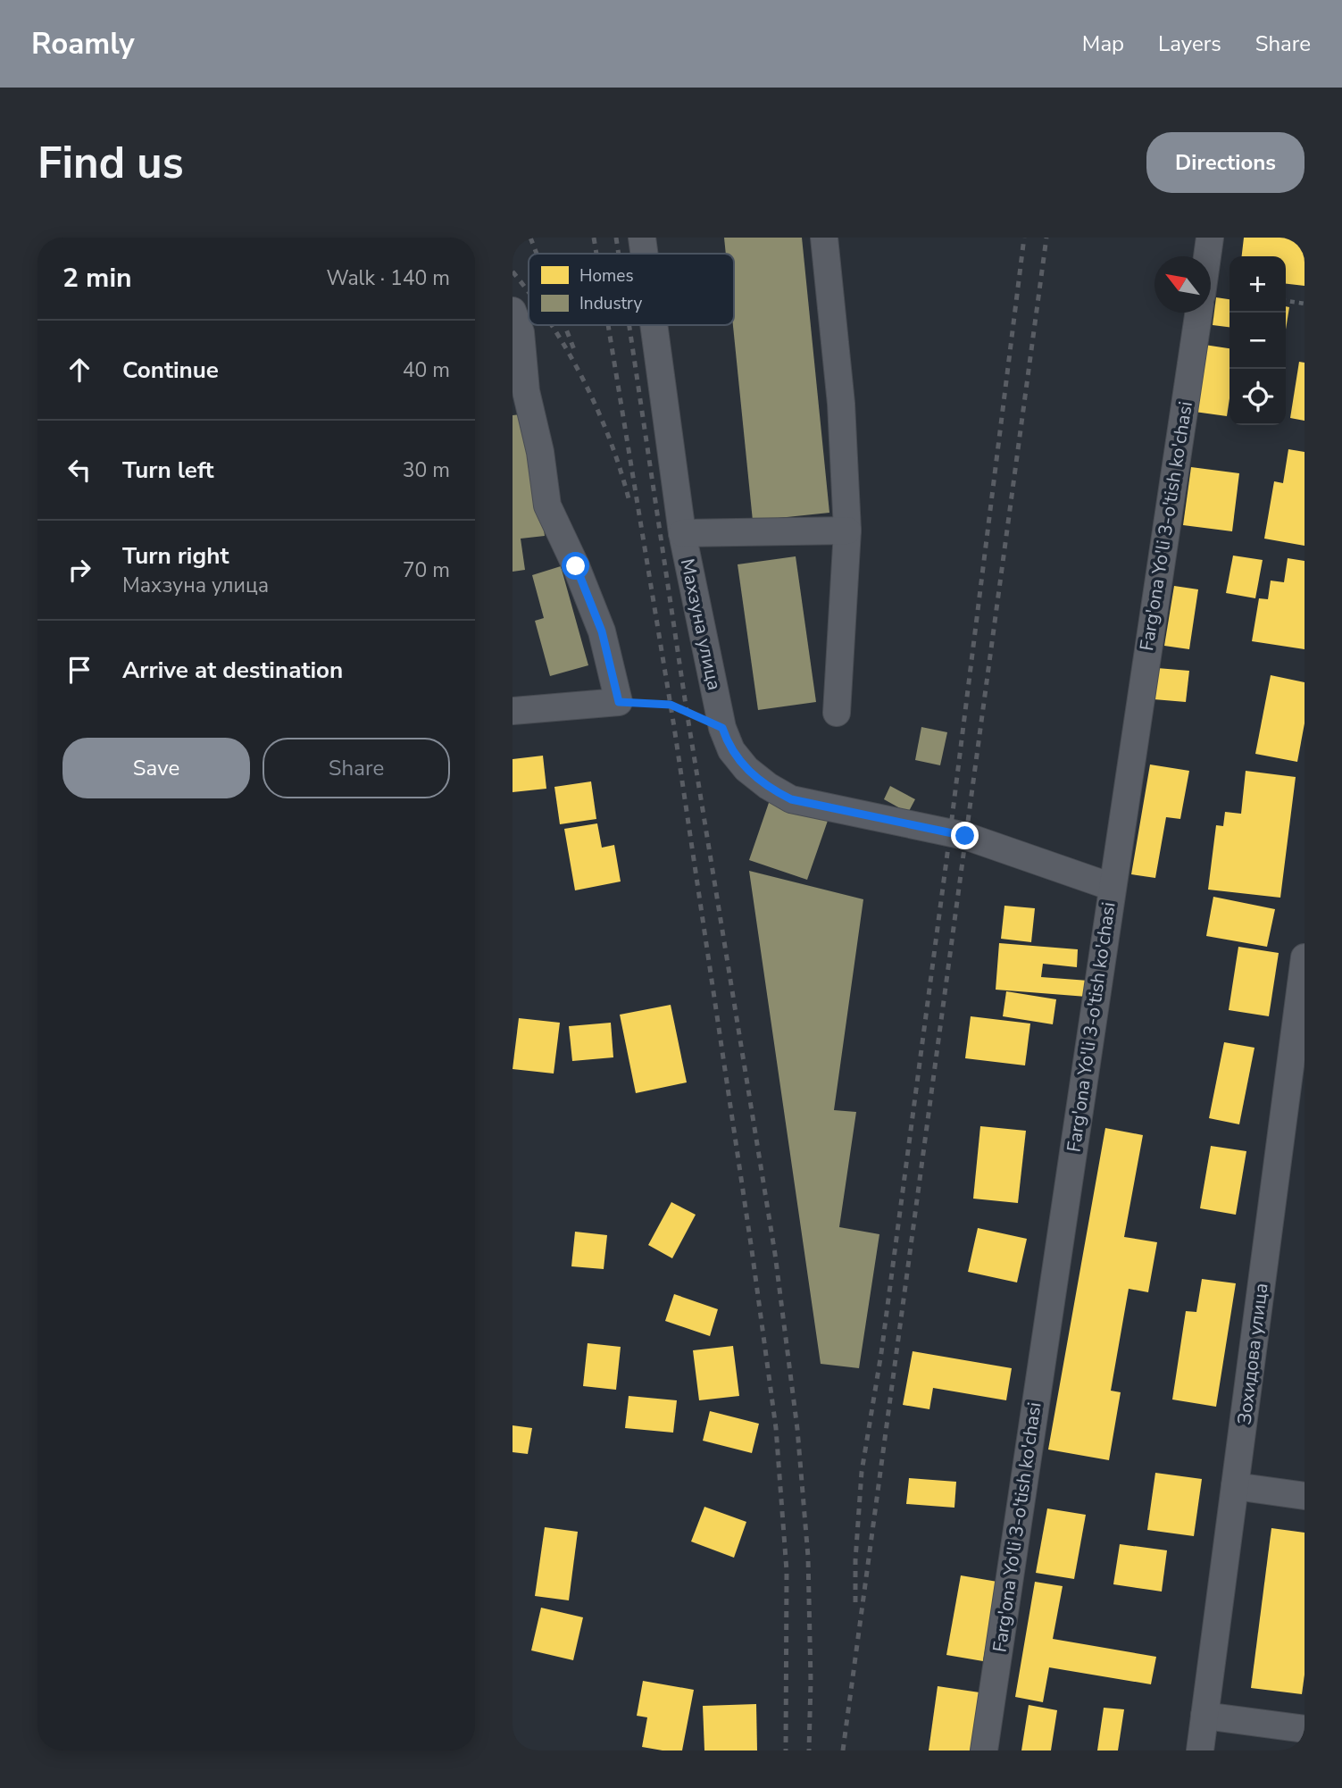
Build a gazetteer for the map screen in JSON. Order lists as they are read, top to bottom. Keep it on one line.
{"streets":{"street":["Farg'ona Yo'li 3-o'tish ko'chasi","Махзуна улица","Зохидова улица"]},"crossings":[["Farg'ona Yo'li 3-o'tish ko'chasi","Махзуна улица"]],"legend":["Homes","Industry"],"north":"top left","page":{"header":"Roamly","nav":["Map","Layers","Share"],"buttons":["Directions",["Save","Share"]],"title":"Find us","heading":["2 min","Walk · 140 m"],"map_buttons":["+","−"],"list":[["Continue","40 m"],["Turn left","30 m"],["Turn right","Махзуна улица","70 m"],"Arrive at destination"]}}
